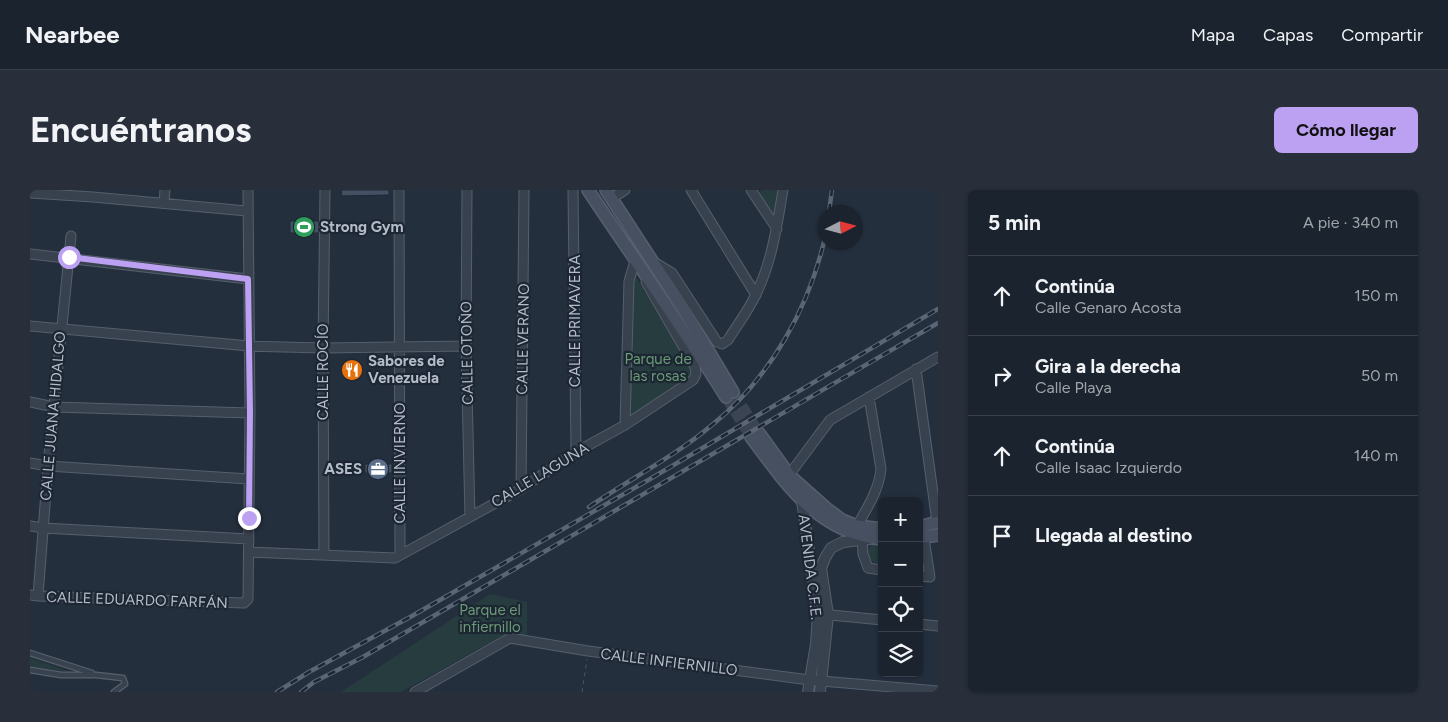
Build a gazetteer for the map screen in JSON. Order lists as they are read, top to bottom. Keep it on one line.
{"streets":{"street":["CALLE PRIMAVERA","CALLE VERANO","CALLE OTOÑO","CALLE ROCÍO","CALLE JUANA HIDALGO","CALLE INVIERNO","CALLE LAGUNA","AVENIDA C.F.E.","CALLE EDUARDO FARFÁN","CALLE INFIERNILLO"]},"crossings":[["CALLE PRIMAVERA","CALLE LAGUNA"],["CALLE VERANO","CALLE LAGUNA"],["CALLE OTOÑO","CALLE LAGUNA"],["CALLE ROCÍO","CALLE LAGUNA"],["CALLE JUANA HIDALGO","CALLE EDUARDO FARFÁN"],["CALLE INVIERNO","CALLE LAGUNA"],["CALLE LAGUNA","CALLE EDUARDO FARFÁN"],["AVENIDA C.F.E.","CALLE INFIERNILLO"]],"parks":["Parque de las rosas","Parque el infiernillo"],"places":{"sports":["Strong Gym"],"restaurant":["Sabores de Venezuela"],"office":["ASES"]},"north":"right","page":{"header":"Nearbee","nav":["Mapa","Capas","Compartir"],"buttons":"Cómo llegar","title":"Encuéntranos","heading":["5 min","A pie · 340 m"],"list":[["Continúa","Calle Genaro Acosta","150 m"],["Gira a la derecha","Calle Playa","50 m"],["Continúa","Calle Isaac Izquierdo","140 m"],"Llegada al destino"],"map_buttons":["+","−"]}}
